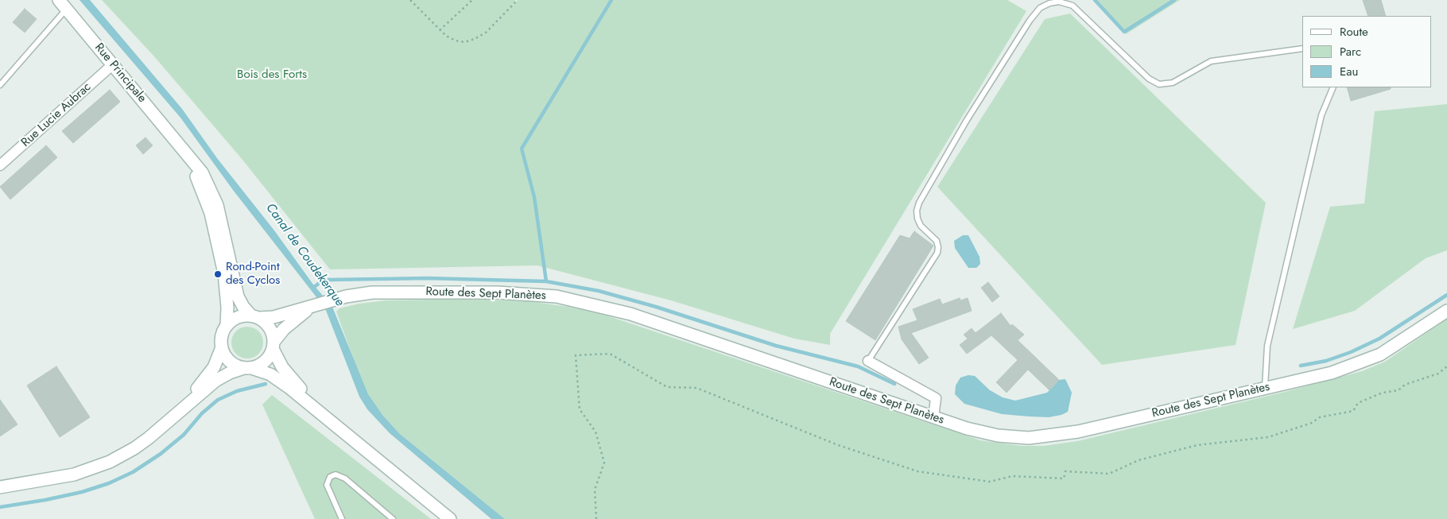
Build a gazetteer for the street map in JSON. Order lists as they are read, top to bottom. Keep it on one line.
{"streets":{"main road":["Rue Principale","Route des Sept Planètes"],"street":["Rue Lucie Aubrac"]},"crossings":[["Rue Principale","Rue Lucie Aubrac"],["Rue Principale","Route des Sept Planètes"]],"water":["Canal de Coudekerque"],"parks":["Bois des Forts"],"places":["Rond-Point des Cyclos"],"legend":["Route","Parc","Eau"]}
